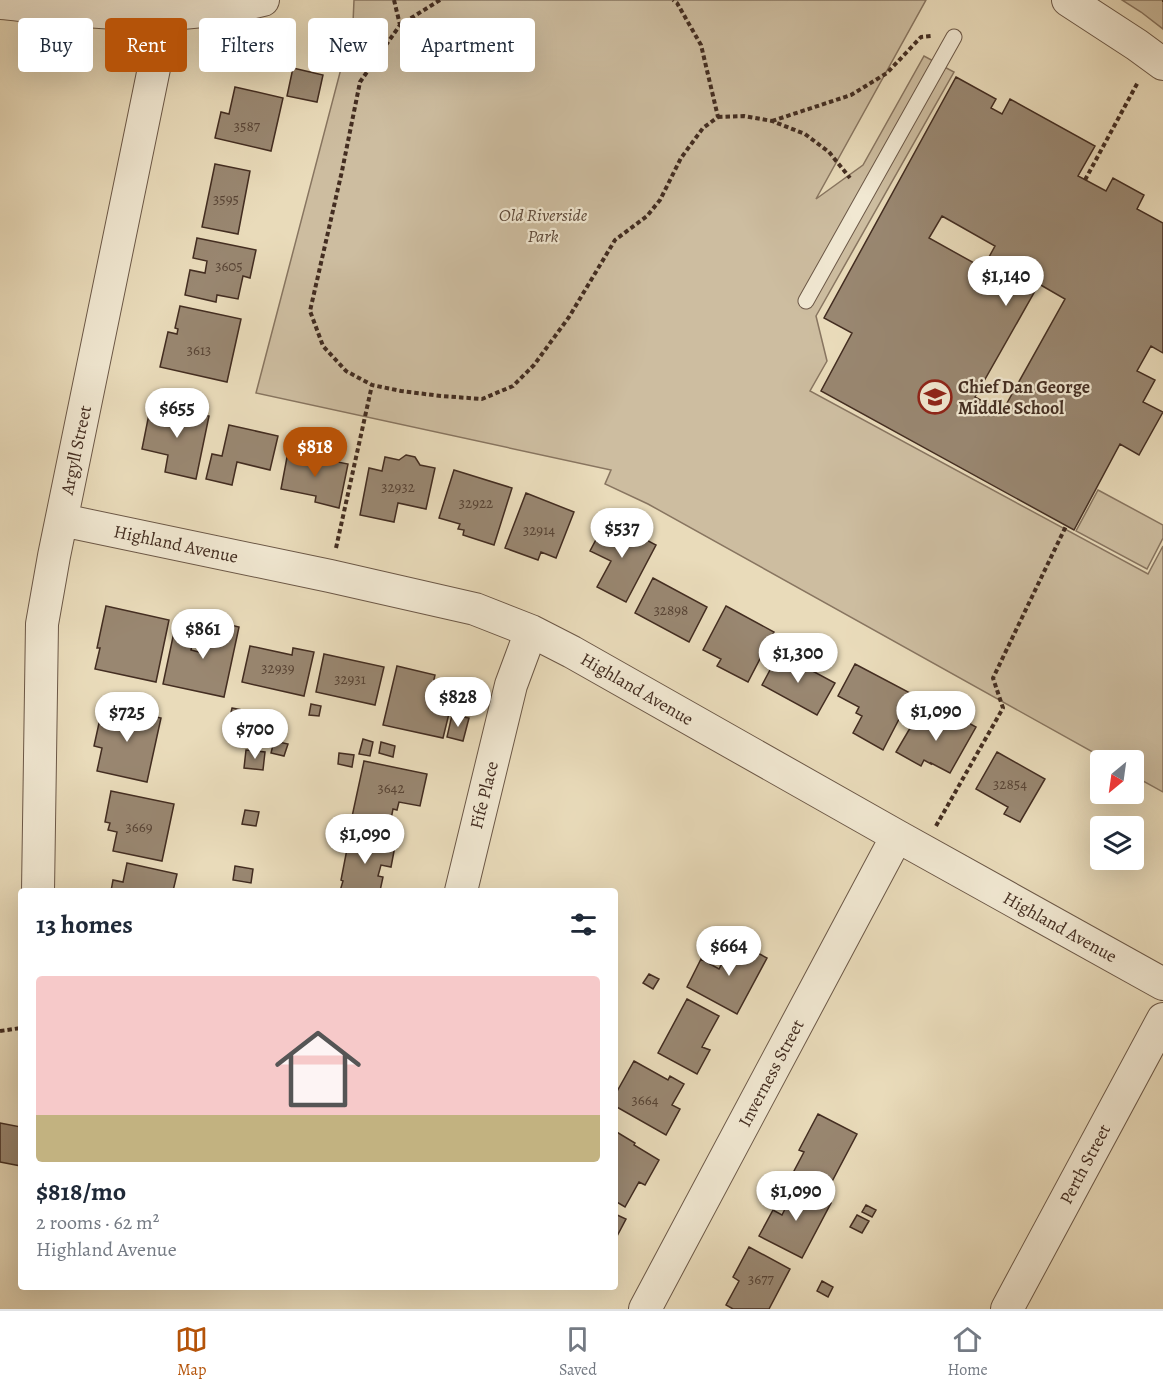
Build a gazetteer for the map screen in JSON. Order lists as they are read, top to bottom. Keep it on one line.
{"streets":{"street":["Argyll Street","Highland Avenue","Fife Place","Inverness Street","Perth Street"]},"crossings":[["Argyll Street","Highland Avenue"],["Highland Avenue","Fife Place"],["Highland Avenue","Inverness Street"]],"parks":["Old Riverside Park"],"places":{"school or university":["Chief Dan George Middle School"]},"house_numbers":["3587","3595","3605","3613","32932","32922","32914","32898","32939","32931","32854","3642","3669","3664","3677"],"north":"bottom left","page":{"chip":["Buy","Rent","Filters","New","Apartment"],"price":["$1,140","$655","$818","$537","$861","$1,300","$828","$1,090","$725","$700","$1,090","$664","$1,090"],"heading":"13 homes","list":[{"name":"$818/mo","note":"2 rooms · 62 m² · Highland Avenue"}],"tabs":["Map","Saved","Home"]}}
